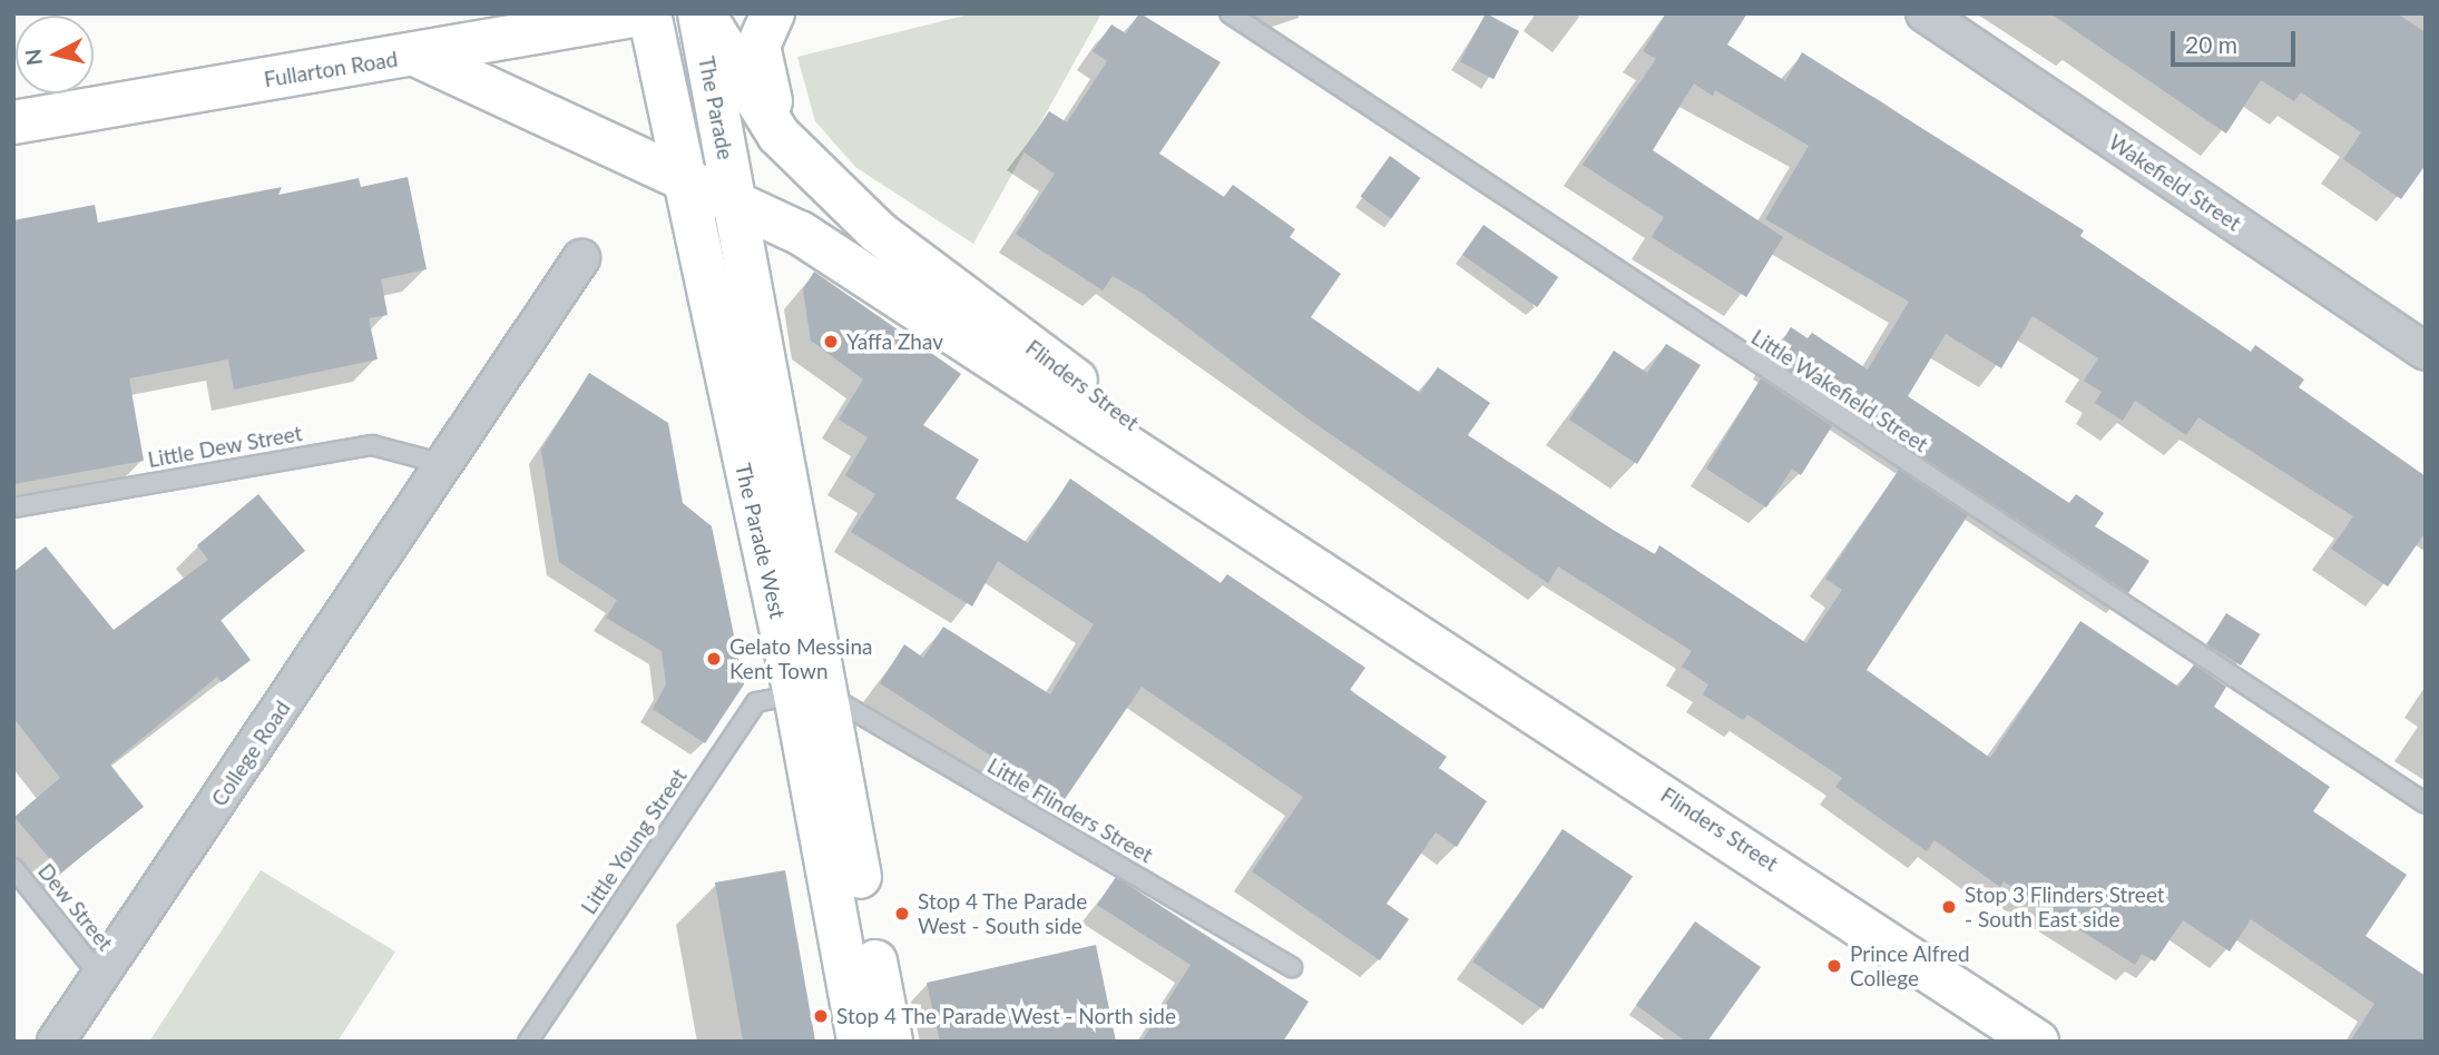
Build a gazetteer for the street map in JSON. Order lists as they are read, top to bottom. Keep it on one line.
{"streets":{"main road":["Fullarton Road","The Parade","Flinders Street","The Parade West"],"street":["Wakefield Street","College Road"],"lane":["Little Wakefield Street","Little Dew Street","Little Flinders Street","Little Young Street","Dew Street"]},"crossings":[["Fullarton Road","Flinders Street"],["The Parade","Flinders Street"],["The Parade","The Parade West"],["Flinders Street","The Parade West"],["Little Dew Street","College Road"],["The Parade West","Little Flinders Street"],["The Parade West","Little Young Street"],["College Road","Dew Street"],["Little Flinders Street","Little Young Street"]],"places":["Yaffa Zhav","Gelato Messina Kent Town","Stop 3 Flinders Street - South East side","Stop 4 The Parade West - South side","Prince Alfred College","Stop 4 The Parade West - North side"],"scale_bar":"20 m","north":"left"}
